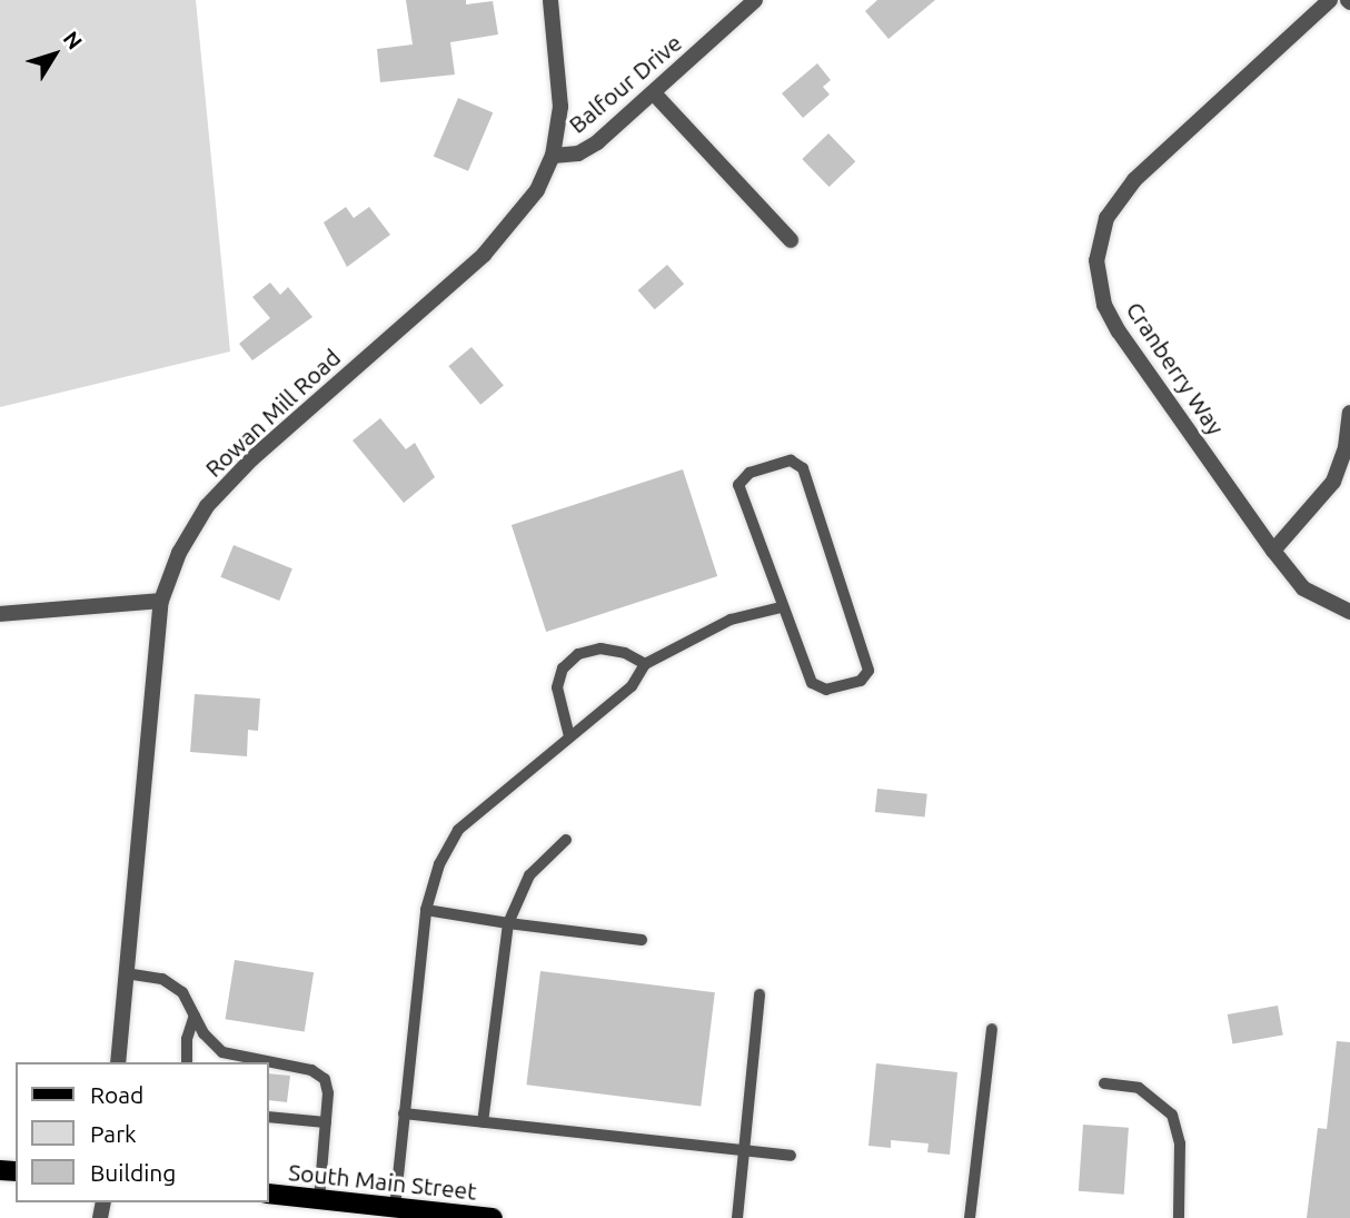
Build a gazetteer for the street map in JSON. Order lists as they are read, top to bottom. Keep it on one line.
{"streets":{"main road":["South Main Street"],"street":["Balfour Drive","Cranberry Way","Rowan Mill Road"]},"crossings":[["Balfour Drive","Rowan Mill Road"]],"legend":["Road","Park","Building"],"north":"top right"}
